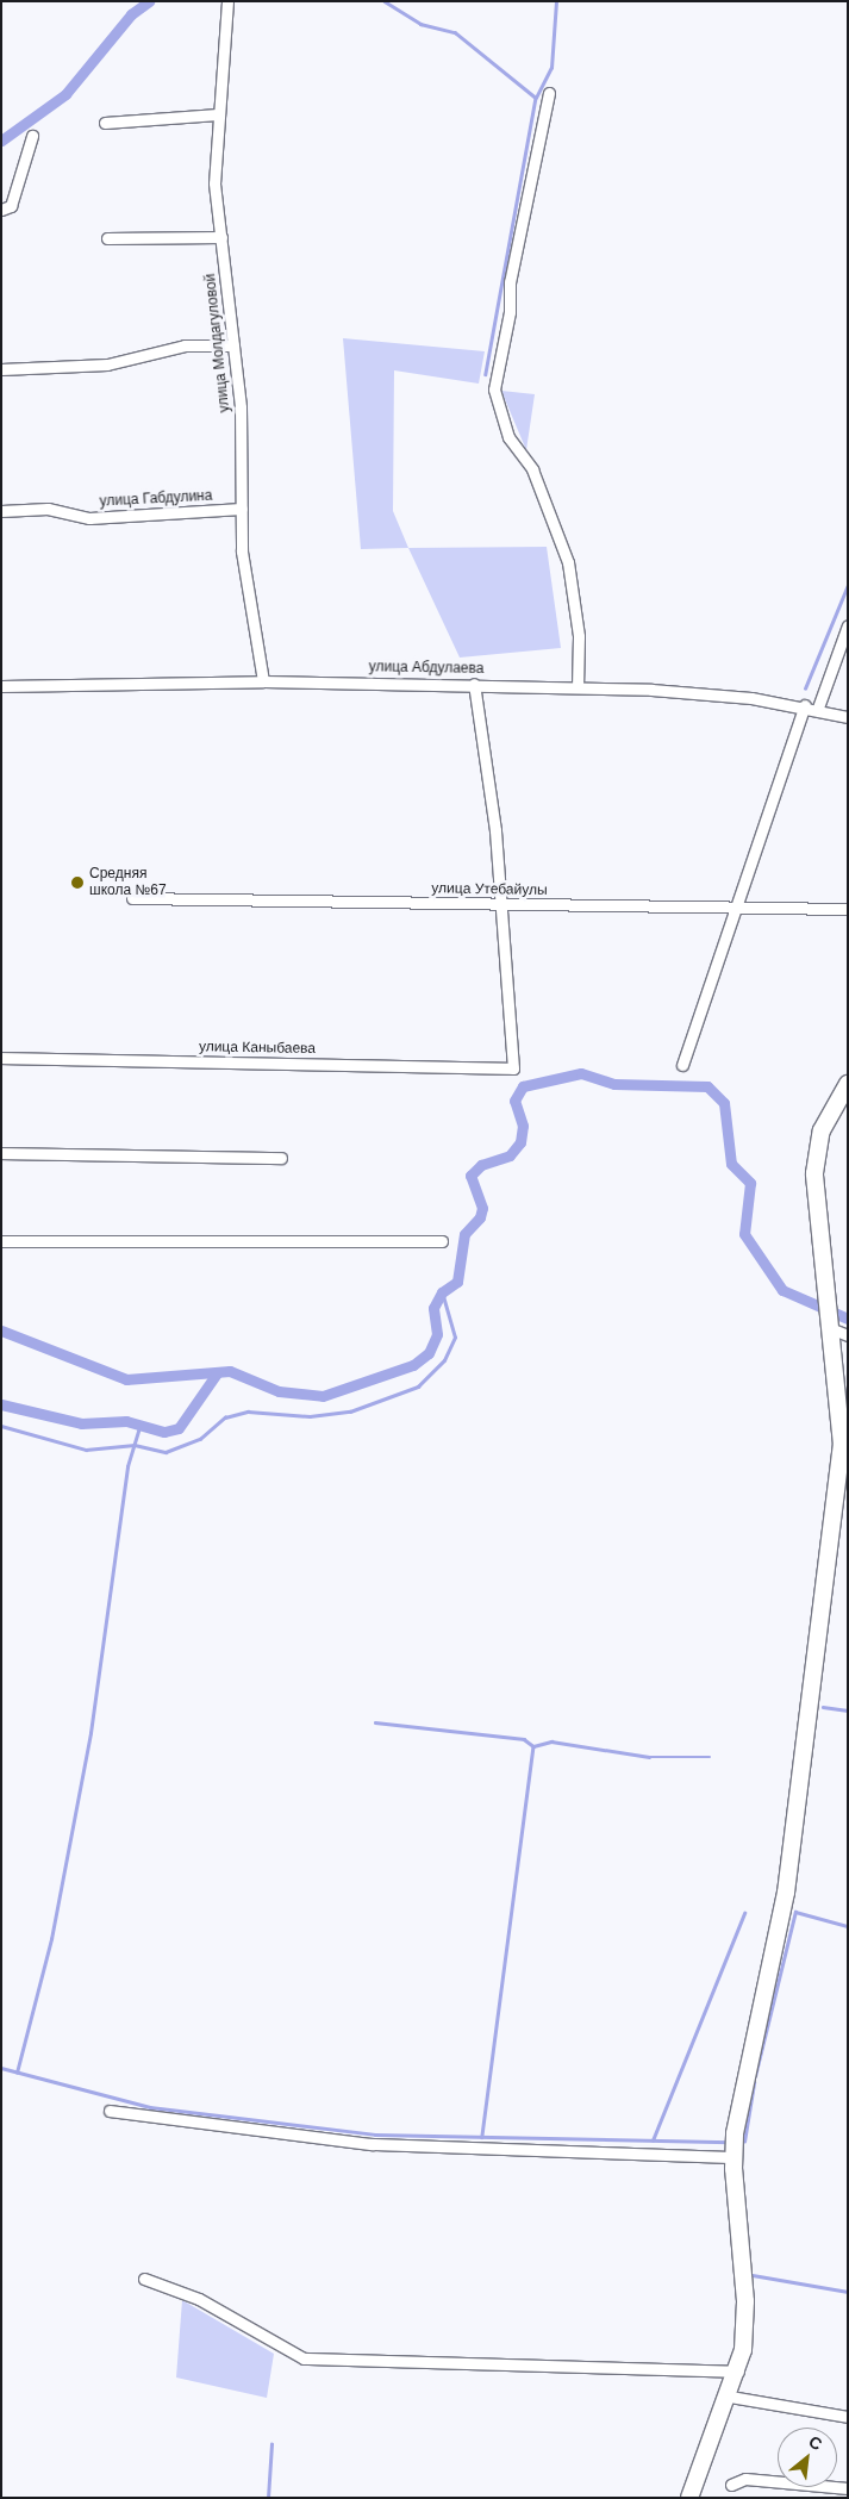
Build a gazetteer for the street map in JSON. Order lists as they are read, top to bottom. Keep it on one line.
{"streets":{"street":["улица Молдагуловой","улица Габдулина","улица Абдулаева","улица Утебайулы","улица Каныбаева"]},"crossings":[["улица Молдагуловой","улица Габдулина"],["улица Молдагуловой","улица Абдулаева"],["улица Утебайулы","улица Каныбаева"]],"places":["Средняя школа №67"],"north":"top right"}
